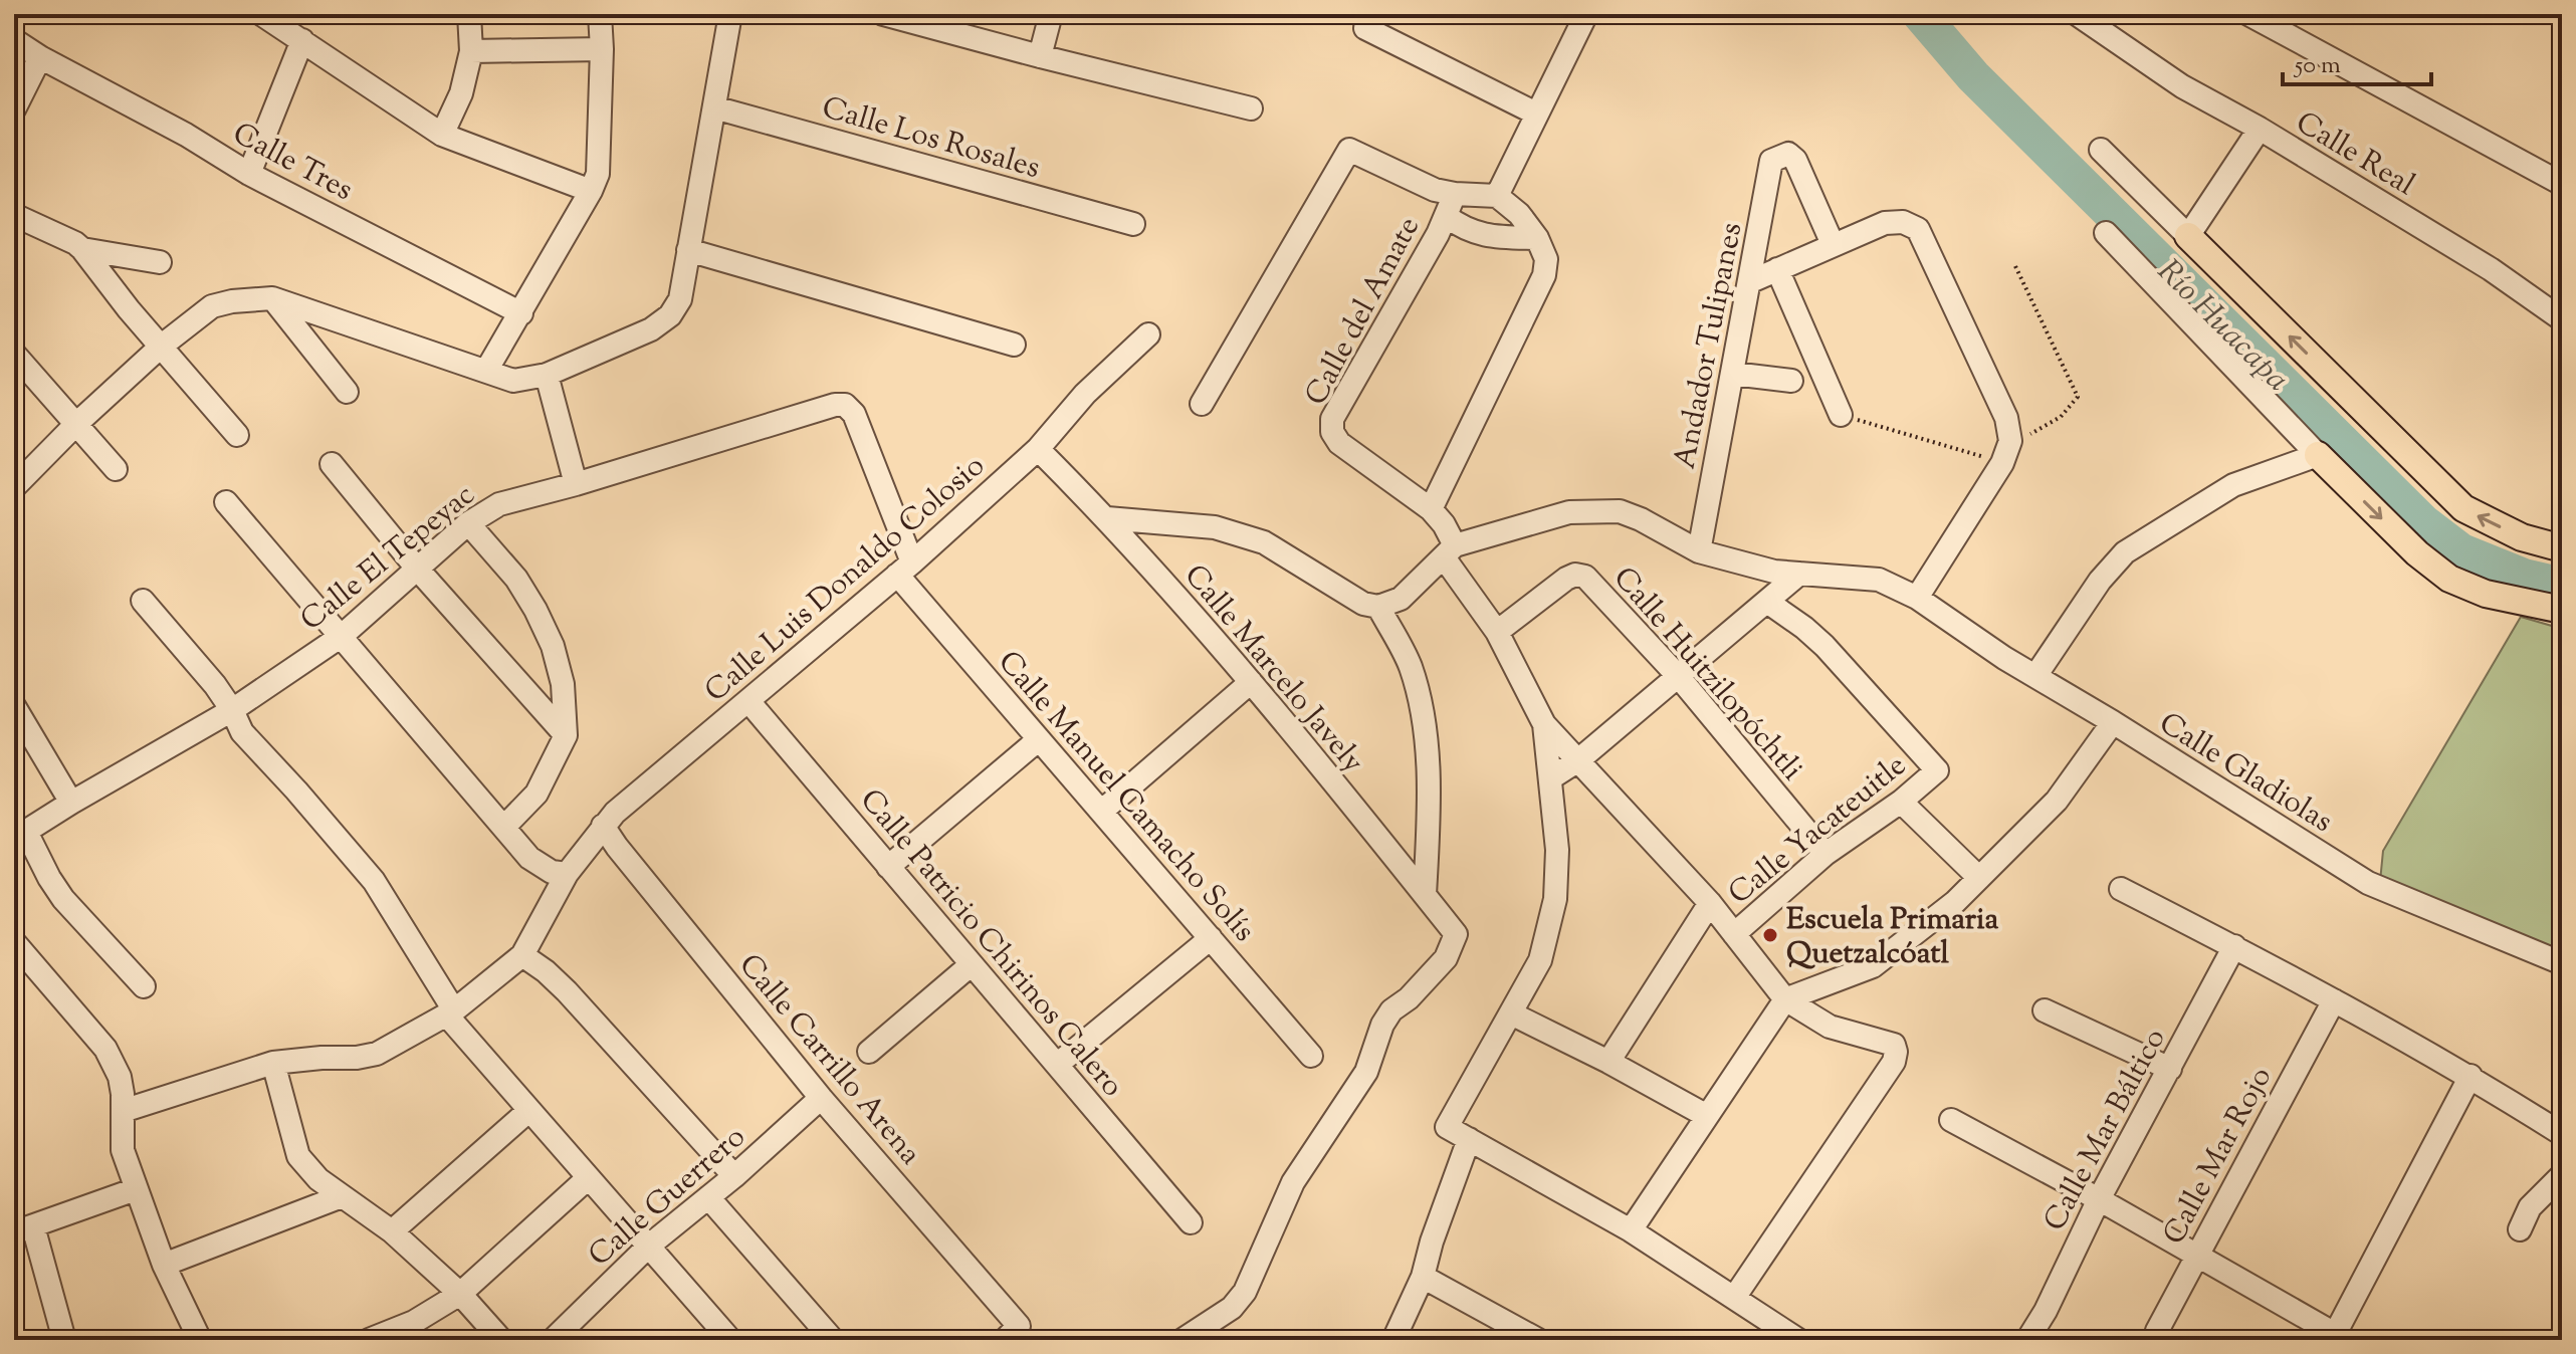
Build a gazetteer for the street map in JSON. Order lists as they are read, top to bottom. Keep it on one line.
{"streets":{"street":["Calle Los Rosales","Calle Real","Calle Tres","Calle del Amate","Andador Tulipanes","Calle El Tepeyac","Calle Luis Donaldo Colosio","Calle Marcelo Javely","Calle Huitzilopóchtli","Calle Gladiolas","Calle Manuel Camacho Solís","Calle Yacateuitle","Calle Patricio Chirinos Calero","Calle Carrillo Arena","Calle Mar Báltico","Calle Mar Rojo","Calle Guerrero"]},"crossings":[["Calle del Amate","Calle Huitzilopóchtli"],["Calle del Amate","Calle Gladiolas"],["Andador Tulipanes","Calle Gladiolas"],["Calle El Tepeyac","Calle Luis Donaldo Colosio"],["Calle El Tepeyac","Calle Manuel Camacho Solís"],["Calle Luis Donaldo Colosio","Calle Marcelo Javely"],["Calle Luis Donaldo Colosio","Calle Manuel Camacho Solís"],["Calle Luis Donaldo Colosio","Calle Patricio Chirinos Calero"],["Calle Luis Donaldo Colosio","Calle Carrillo Arena"],["Calle Huitzilopóchtli","Calle Yacateuitle"],["Calle Carrillo Arena","Calle Guerrero"]],"water":["Río Huacapa"],"places":["Escuela Primaria Quetzalcóatl"],"scale_bar":"50 m"}
